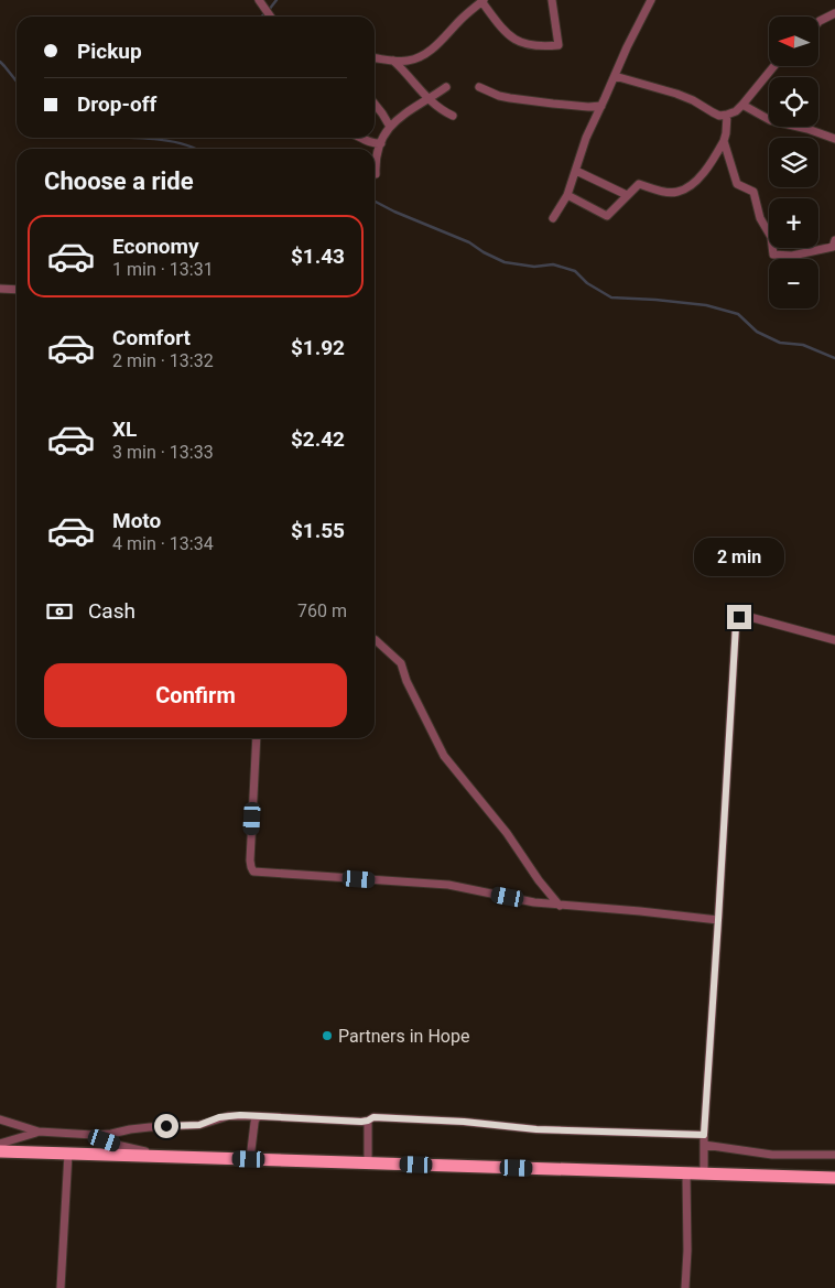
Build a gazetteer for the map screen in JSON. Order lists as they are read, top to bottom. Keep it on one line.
{"places":["Partners in Hope"],"north":"left","page":{"map_buttons":["+","−"],"banner":["Pickup","Drop-off"],"heading":"Choose a ride","list":[{"name":"Economy","note":"1 min · 13:31","value":"$1.43"},{"name":"Comfort","note":"2 min · 13:32","value":"$1.92"},{"name":"XL","note":"3 min · 13:33","value":"$2.42"},{"name":"Moto","note":"4 min · 13:34","value":"$1.55"}],"bubble":"2 min","pay":["Cash","760 m"],"buttons":"Confirm"}}
